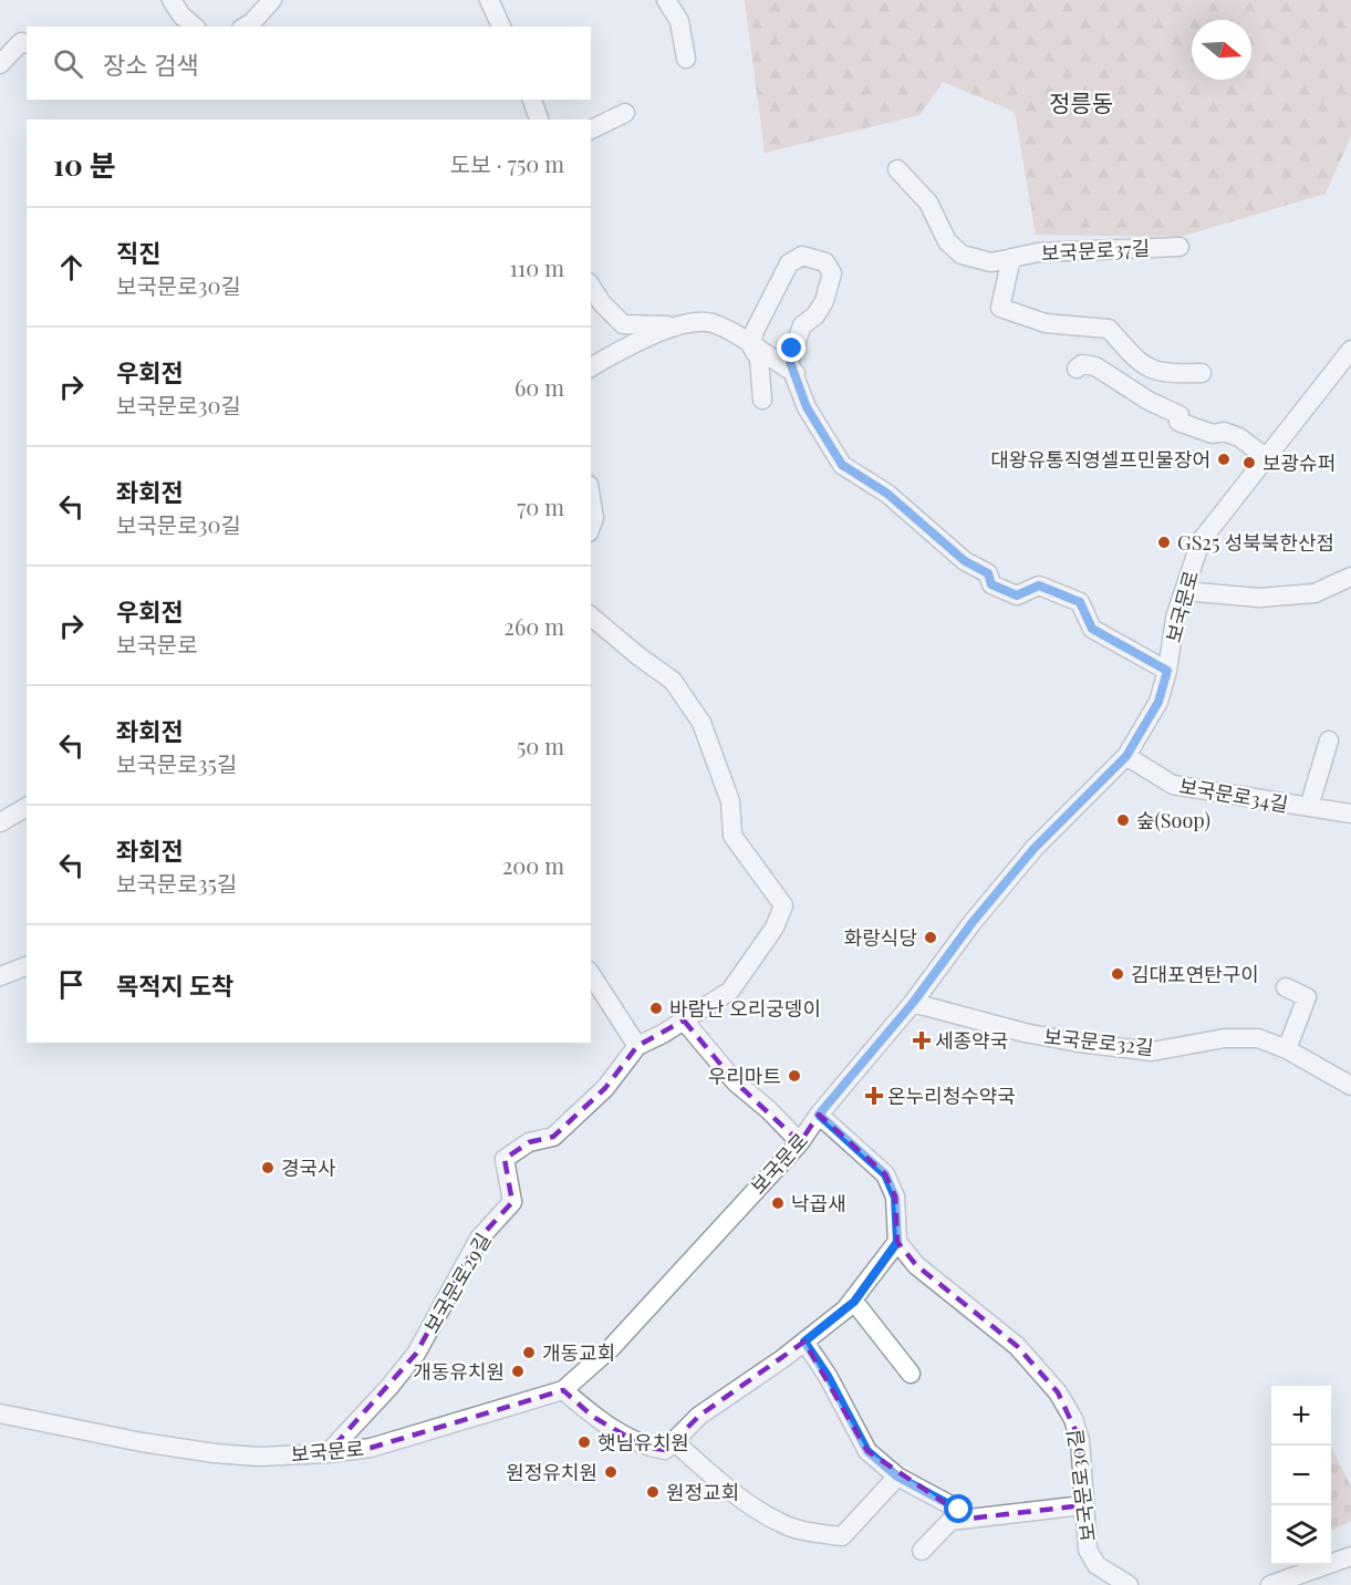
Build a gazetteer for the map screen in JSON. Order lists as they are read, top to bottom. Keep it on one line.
{"streets":{"street":["보국문로37길","보국문로","보국문로34길","보국문로32길","보국문로29길","보국문로30길"]},"crossings":[["보국문로","보국문로34길"],["보국문로","보국문로32길"],["보국문로","보국문로29길"]],"districts":["정릉동"],"places":{"other":["대왕유통직영셀프민물장어","보광슈퍼","GS25 성북북한산점","숲(Soop)","화랑식당","김대포연탄구이","바람난 오리궁뎅이","우리마트","경국사","낙곱새","개동교회","개동유치원","햇님유치원","원정유치원","원정교회"],"health":["세종약국","온누리청수약국"]},"north":"right","page":{"search":"장소 검색","heading":["10 분","도보 · 750 m"],"list":[["직진","보국문로30길","110 m"],["우회전","보국문로30길","60 m"],["좌회전","보국문로30길","70 m"],["우회전","보국문로","260 m"],["좌회전","보국문로35길","50 m"],["좌회전","보국문로35길","200 m"],"목적지 도착"],"map_buttons":["+","−"]}}
